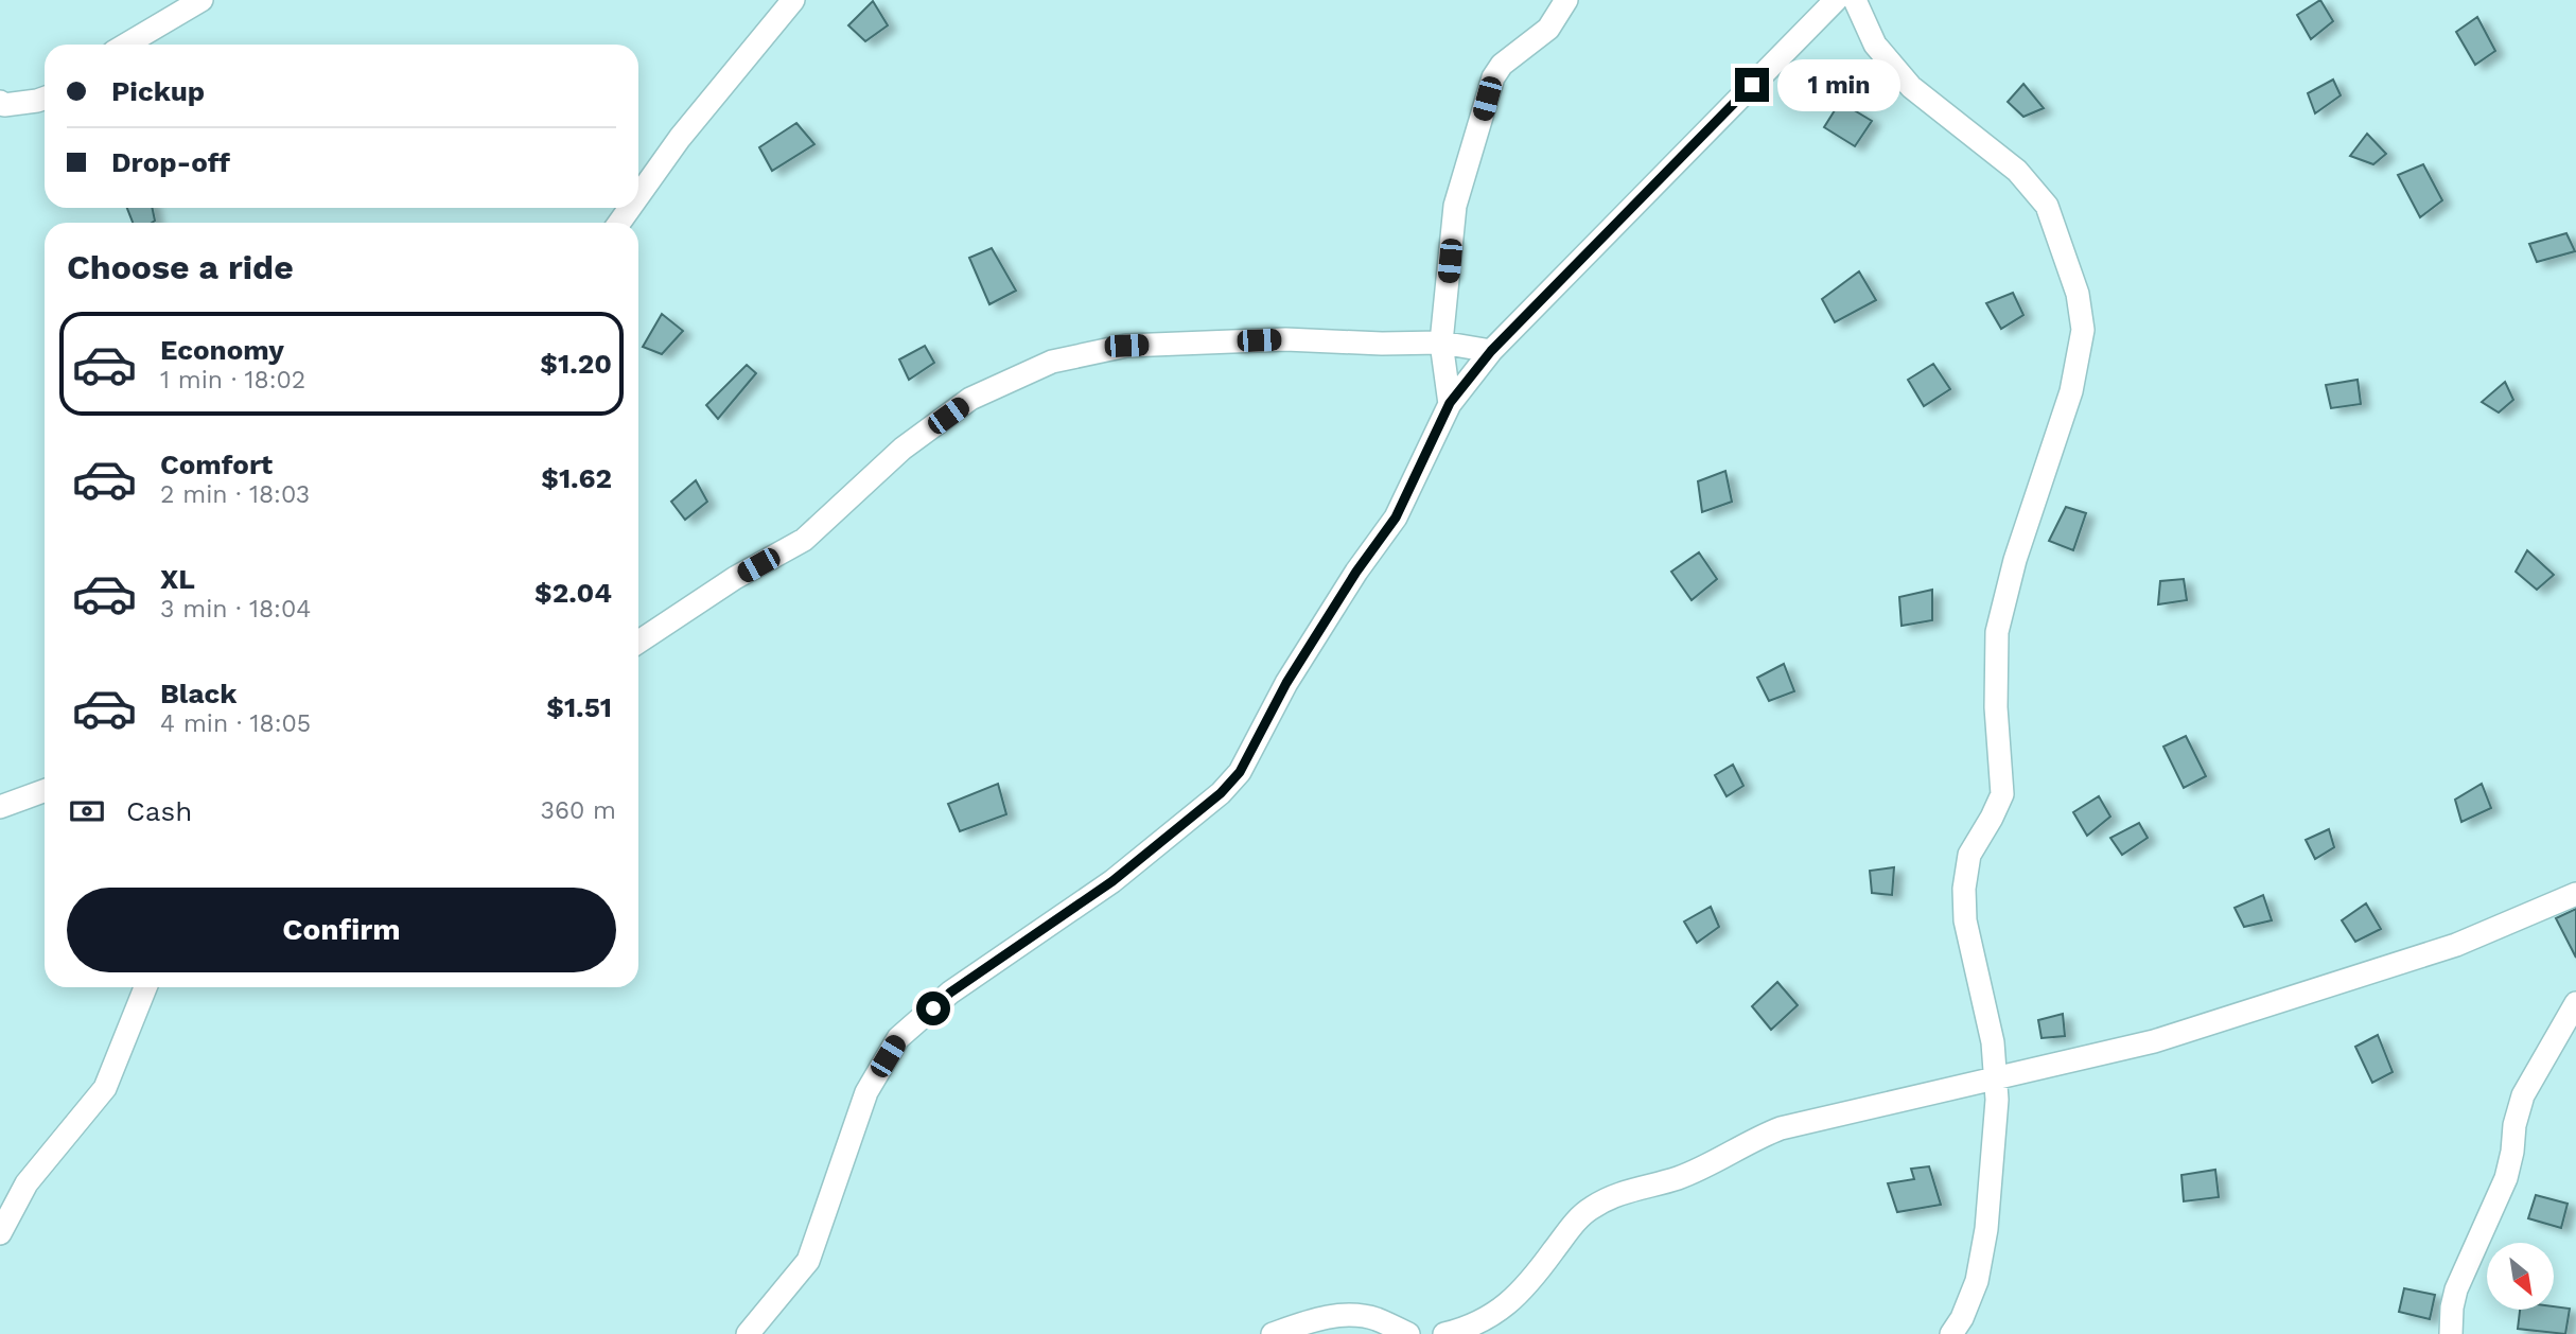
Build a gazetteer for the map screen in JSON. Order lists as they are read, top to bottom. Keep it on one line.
{"north":"bottom right","page":{"banner":["Pickup","Drop-off"],"bubble":"1 min","heading":"Choose a ride","list":[{"name":"Economy","note":"1 min · 18:02","value":"$1.20"},{"name":"Comfort","note":"2 min · 18:03","value":"$1.62"},{"name":"XL","note":"3 min · 18:04","value":"$2.04"},{"name":"Black","note":"4 min · 18:05","value":"$1.51"}],"pay":["Cash","360 m"],"buttons":"Confirm"}}
